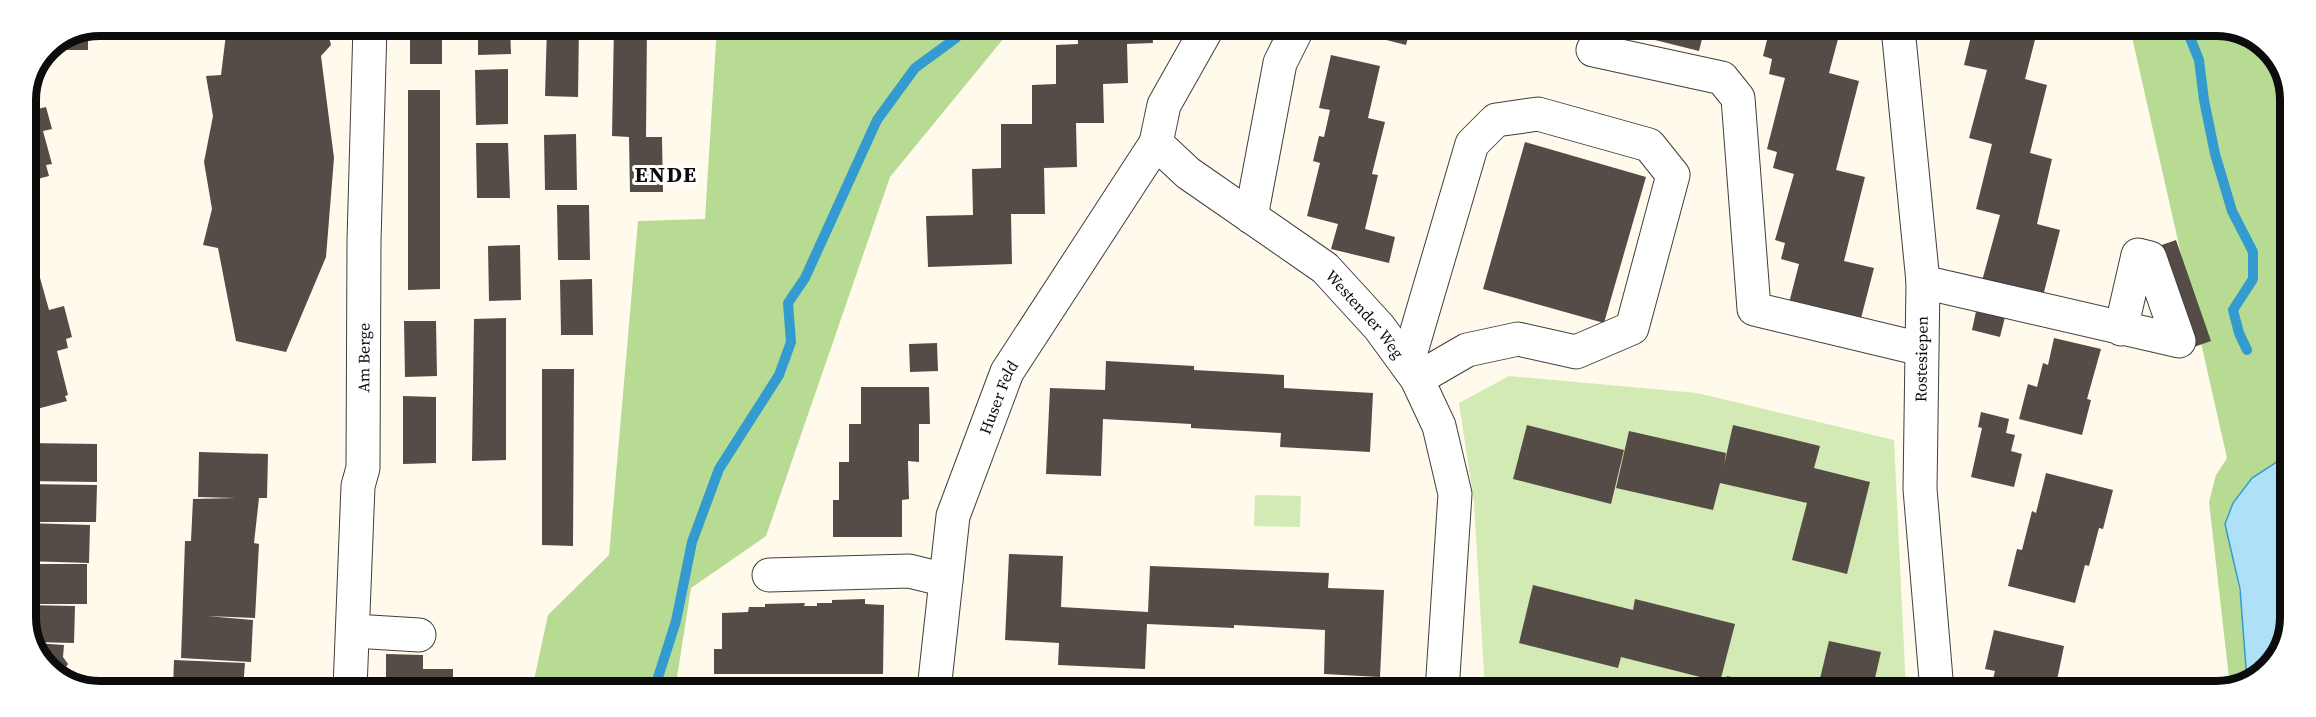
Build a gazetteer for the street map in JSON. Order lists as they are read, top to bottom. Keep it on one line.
{"streets":{"street":["Westender Weg","Am Berge","Rostesiepen","Huser Feld"]},"crossings":[["Westender Weg","Huser Feld"]],"districts":["ENDE"]}
